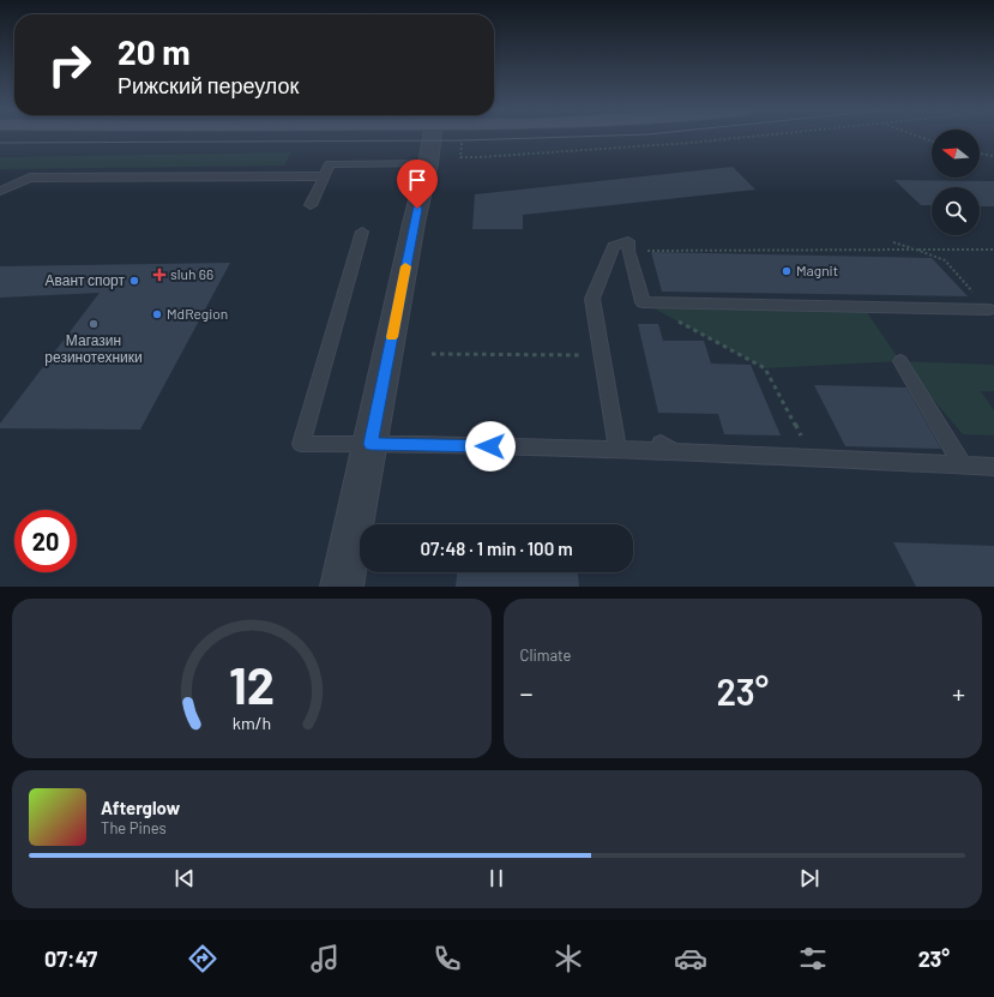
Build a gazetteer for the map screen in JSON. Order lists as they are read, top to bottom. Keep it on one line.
{"places":{"other":["Magnit","Авант спорт","MdRegion","Магазин резинотехники"],"health":["sluh 66"]},"north":"left","page":{"turn":["20 m","Рижский переулок"],"limit":"20","trip":"07:48 · 1 min · 100 m","tile":"Climate","heat":["−","23°","+"],"song":["Afterglow","The Pines"],"tabs":["07:47","23°"],"gauge":["12","km/h"]}}
